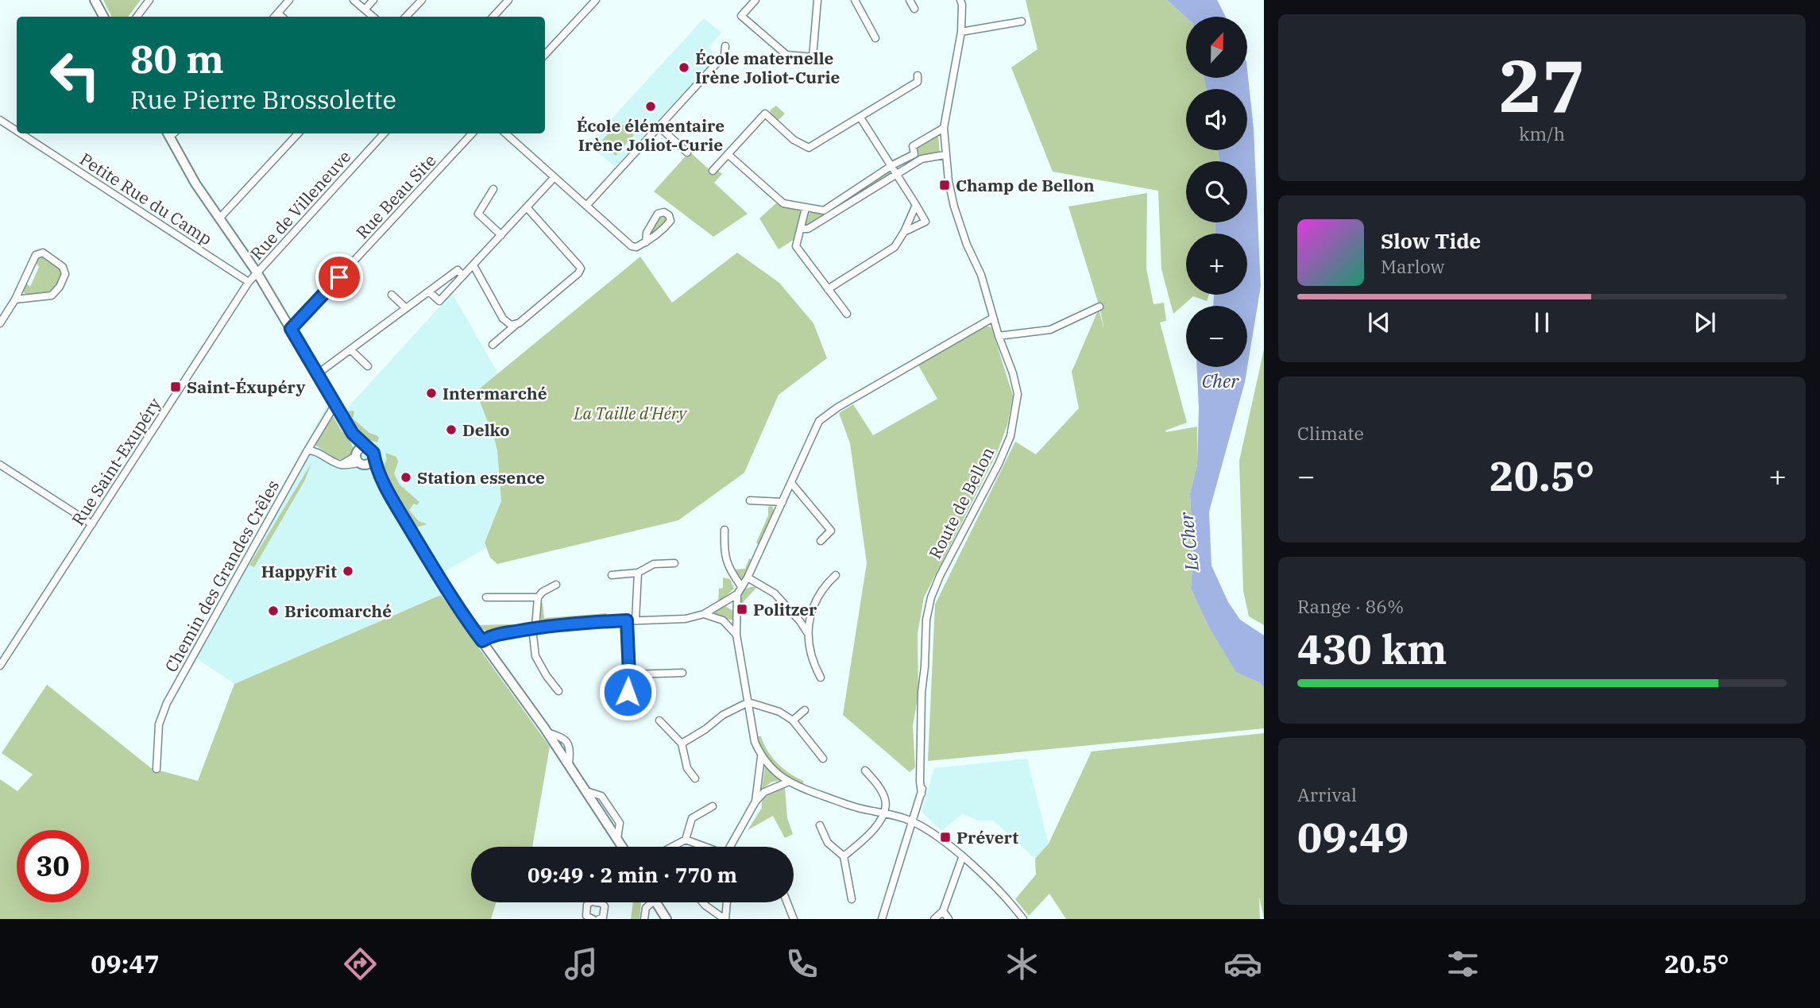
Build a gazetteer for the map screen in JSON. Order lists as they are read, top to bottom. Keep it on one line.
{"streets":{"street":["Rue Beau Site","Petite Rue du Camp","Rue de Villeneuve","Rue Saint-Exupéry","Route de Bellon","Chemin des Grandes Crêles"]},"crossings":[["Petite Rue du Camp","Rue Saint-Exupéry"],["Rue de Villeneuve","Rue Saint-Exupéry"]],"water":["Cher","Le Cher"],"parks":["La Taille d'Héry"],"places":{"other":["École maternelle Irène Joliot-Curie","École élémentaire Irène Joliot-Curie","Intermarché","Delko","Station essence","HappyFit","Bricomarché"],"transit":["Champ de Bellon","Saint-Éxupéry","Politzer","Prévert"]},"north":"top","page":{"tile":[["27","km/h"],"Climate",["Range · 86%","430 km"],["Arrival","09:49"]],"map_buttons":["+","−"],"turn":["80 m","Rue Pierre Brossolette"],"song":["Slow Tide","Marlow"],"heat":["−","20.5°","+"],"limit":"30","trip":"09:49 · 2 min · 770 m","tabs":["09:47","20.5°"]}}
